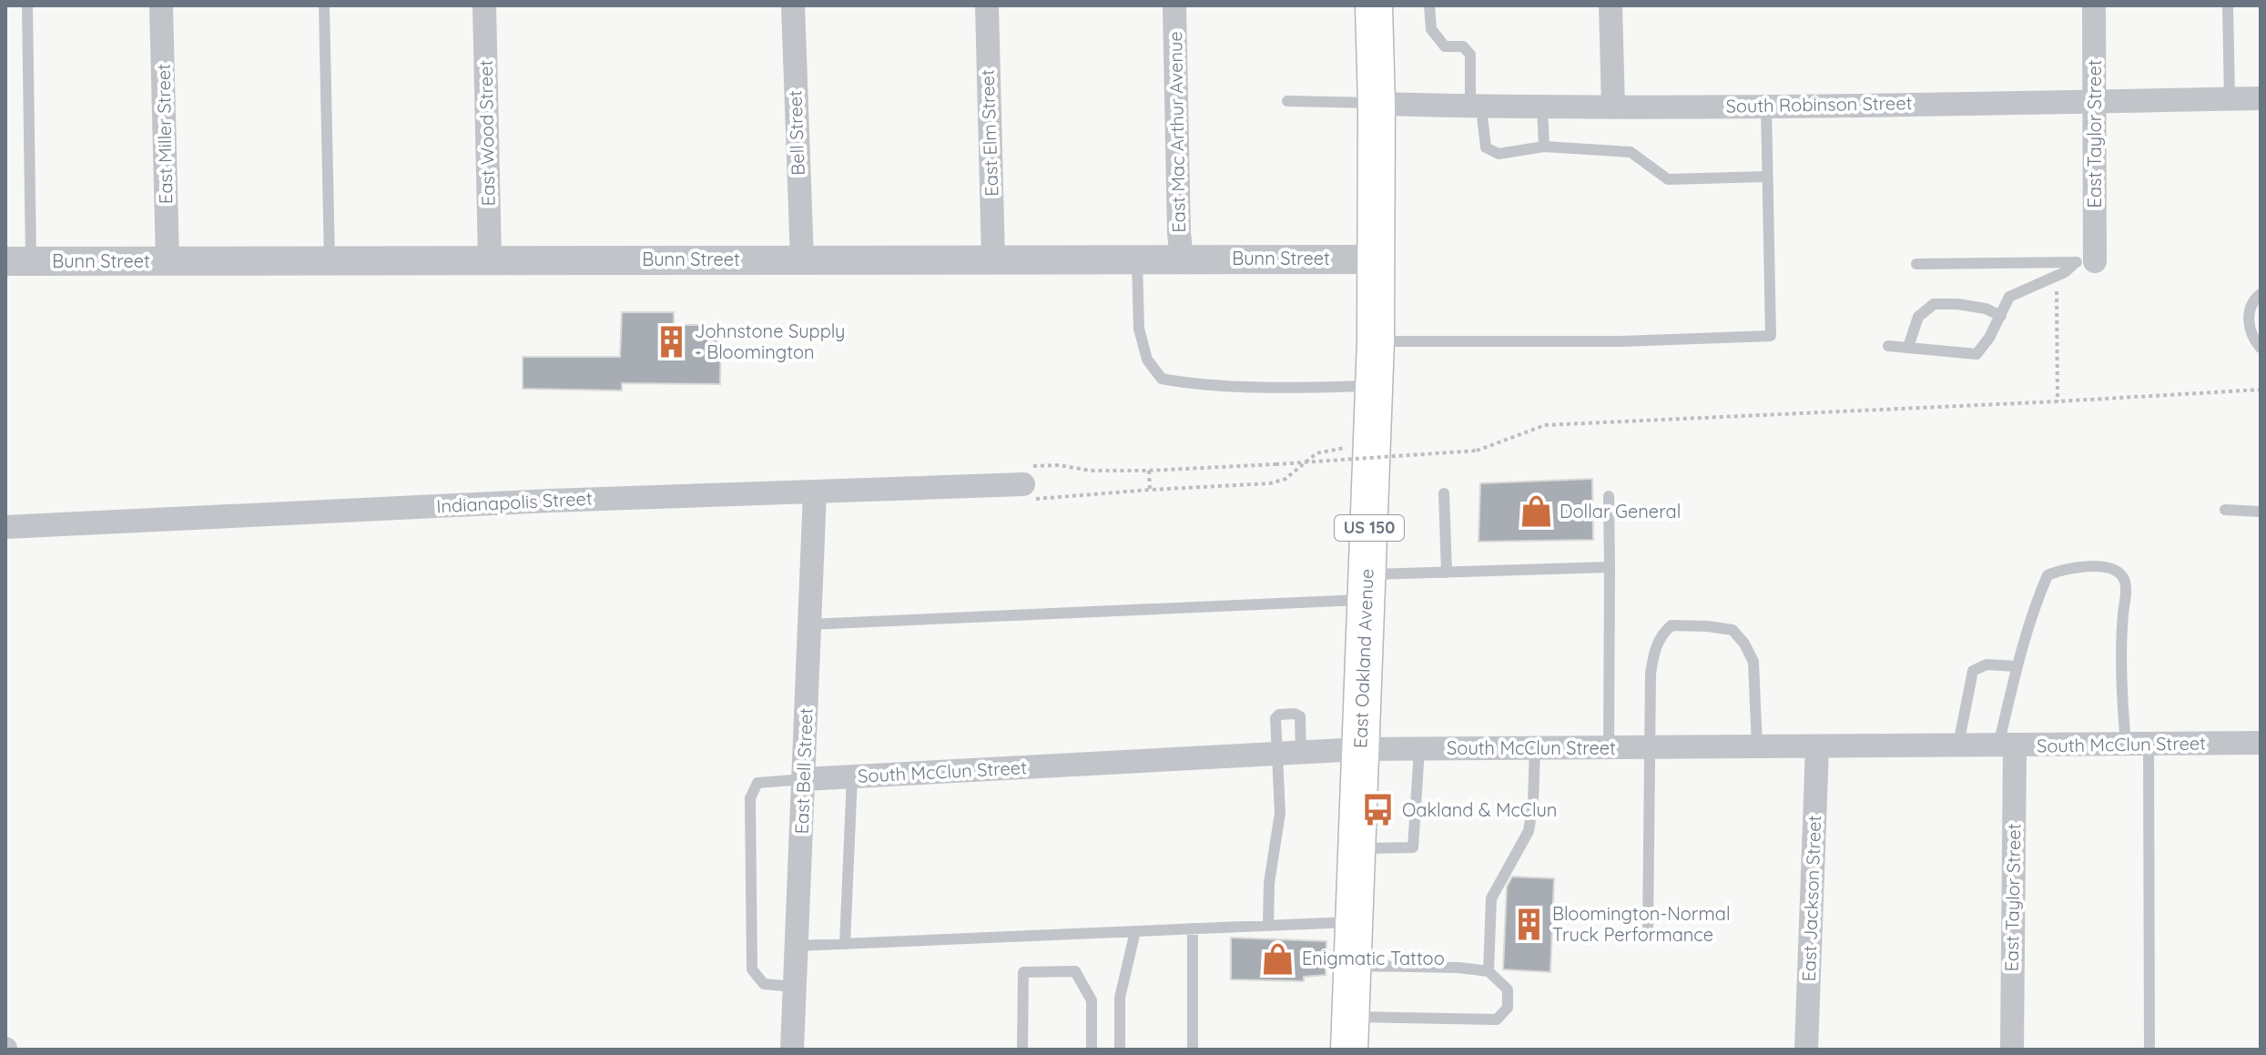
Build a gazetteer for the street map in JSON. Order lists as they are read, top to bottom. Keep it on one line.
{"streets":{"main road":["US 150","East Oakland Avenue"],"street":["South Robinson Street","East Mac Arthur Avenue","East Wood Street","Bell Street","East Elm Street","East Miller Street","East Taylor Street","Bunn Street","Indianapolis Street","South McClun Street","East Bell Street","East Jackson Street"]},"crossings":[["South Robinson Street","East Taylor Street"],["South Robinson Street","East Oakland Avenue"],["East Mac Arthur Avenue","Bunn Street"],["East Wood Street","Bunn Street"],["Bell Street","Bunn Street"],["East Elm Street","Bunn Street"],["East Miller Street","Bunn Street"],["East Taylor Street","South McClun Street"],["Bunn Street","East Oakland Avenue"],["Indianapolis Street","East Bell Street"],["East Oakland Avenue","South McClun Street"],["South McClun Street","East Bell Street"],["South McClun Street","East Jackson Street"]],"places":{"building":["Johnstone Supply - Bloomington","Bloomington-Normal Truck Performance"],"shop":["Dollar General","Enigmatic Tattoo"],"bus stop":["Oakland & McClun"]}}
